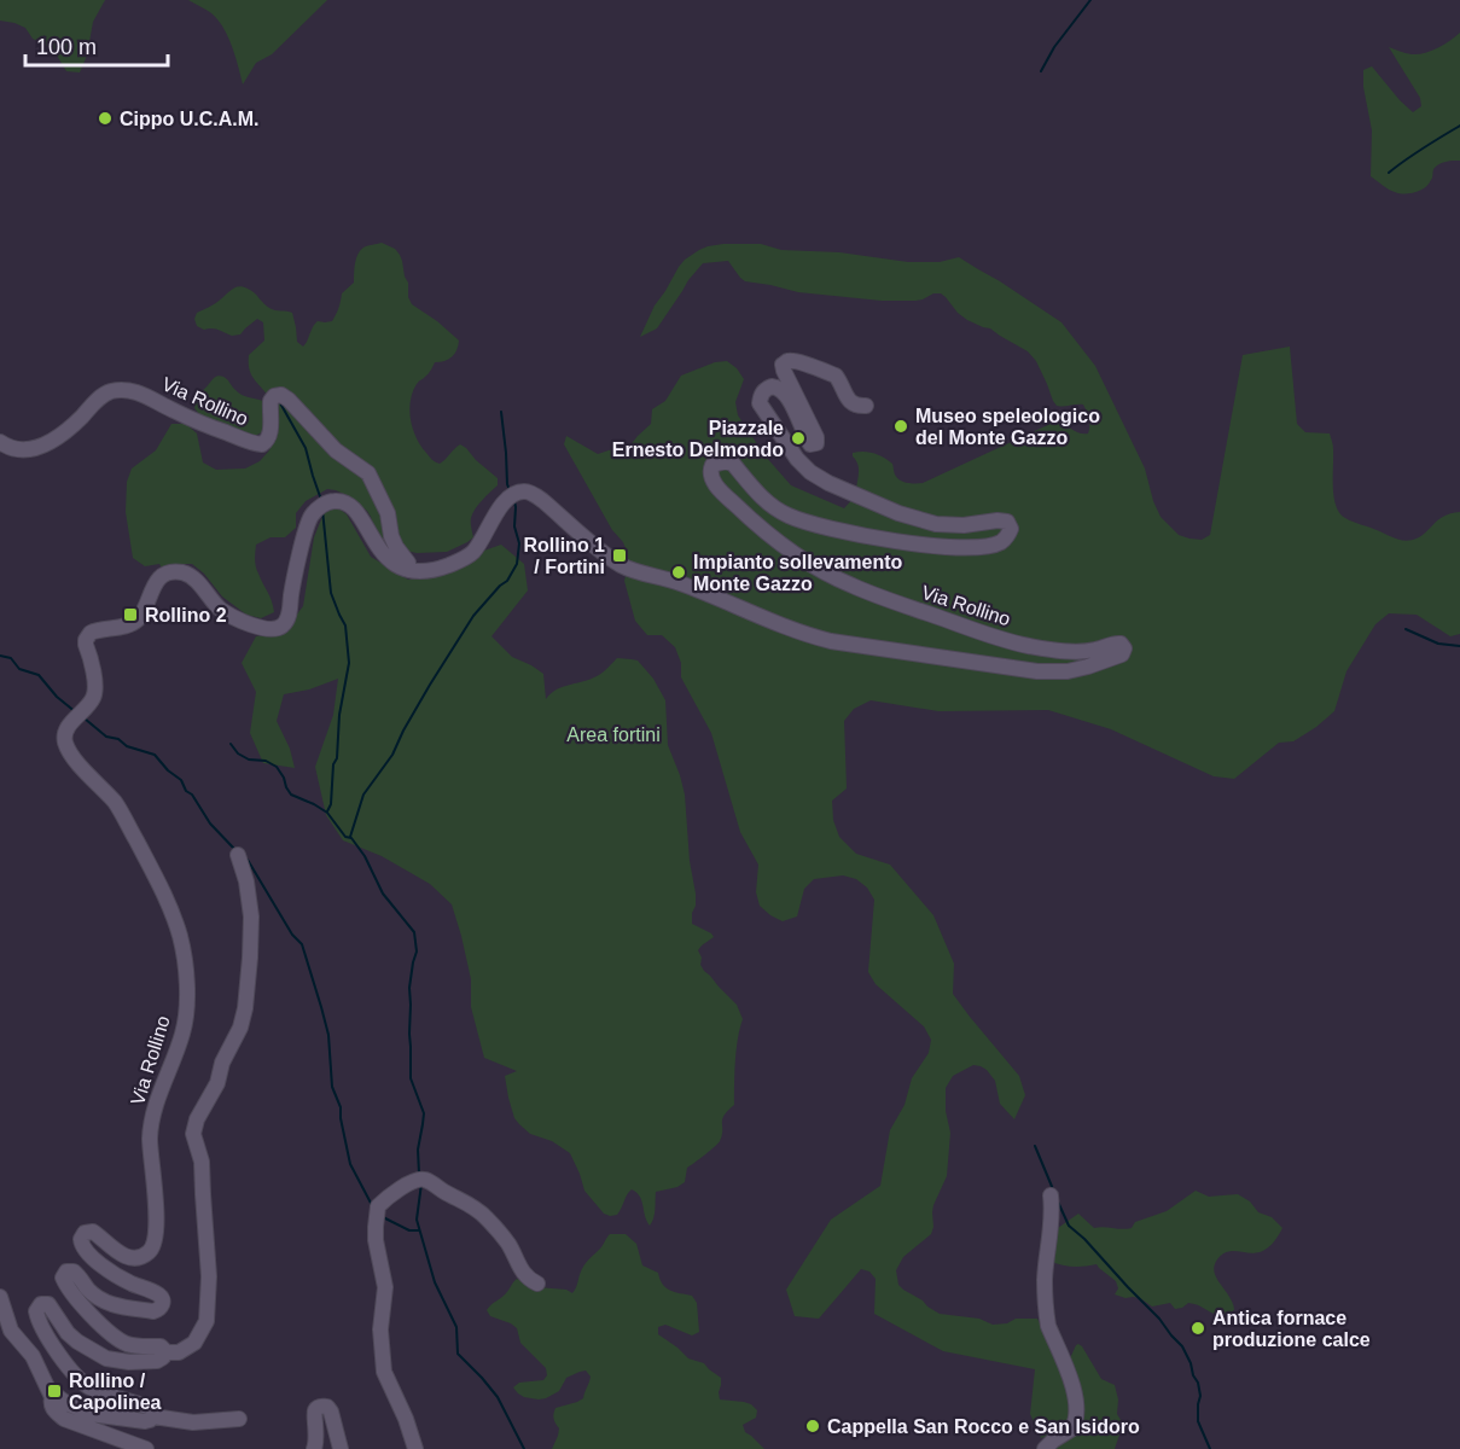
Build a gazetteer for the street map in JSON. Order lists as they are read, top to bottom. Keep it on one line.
{"streets":{"street":["Via Rollino"]},"parks":["Area fortini"],"places":{"other":["Cippo U.C.A.M.","Museo speleologico del Monte Gazzo","Piazzale Ernesto Delmondo","Impianto sollevamento Monte Gazzo","Antica fornace produzione calce","Cappella San Rocco e San Isidoro"],"transit":["Rollino 1 / Fortini","Rollino 2","Rollino / Capolinea"]},"scale_bar":"100 m"}
